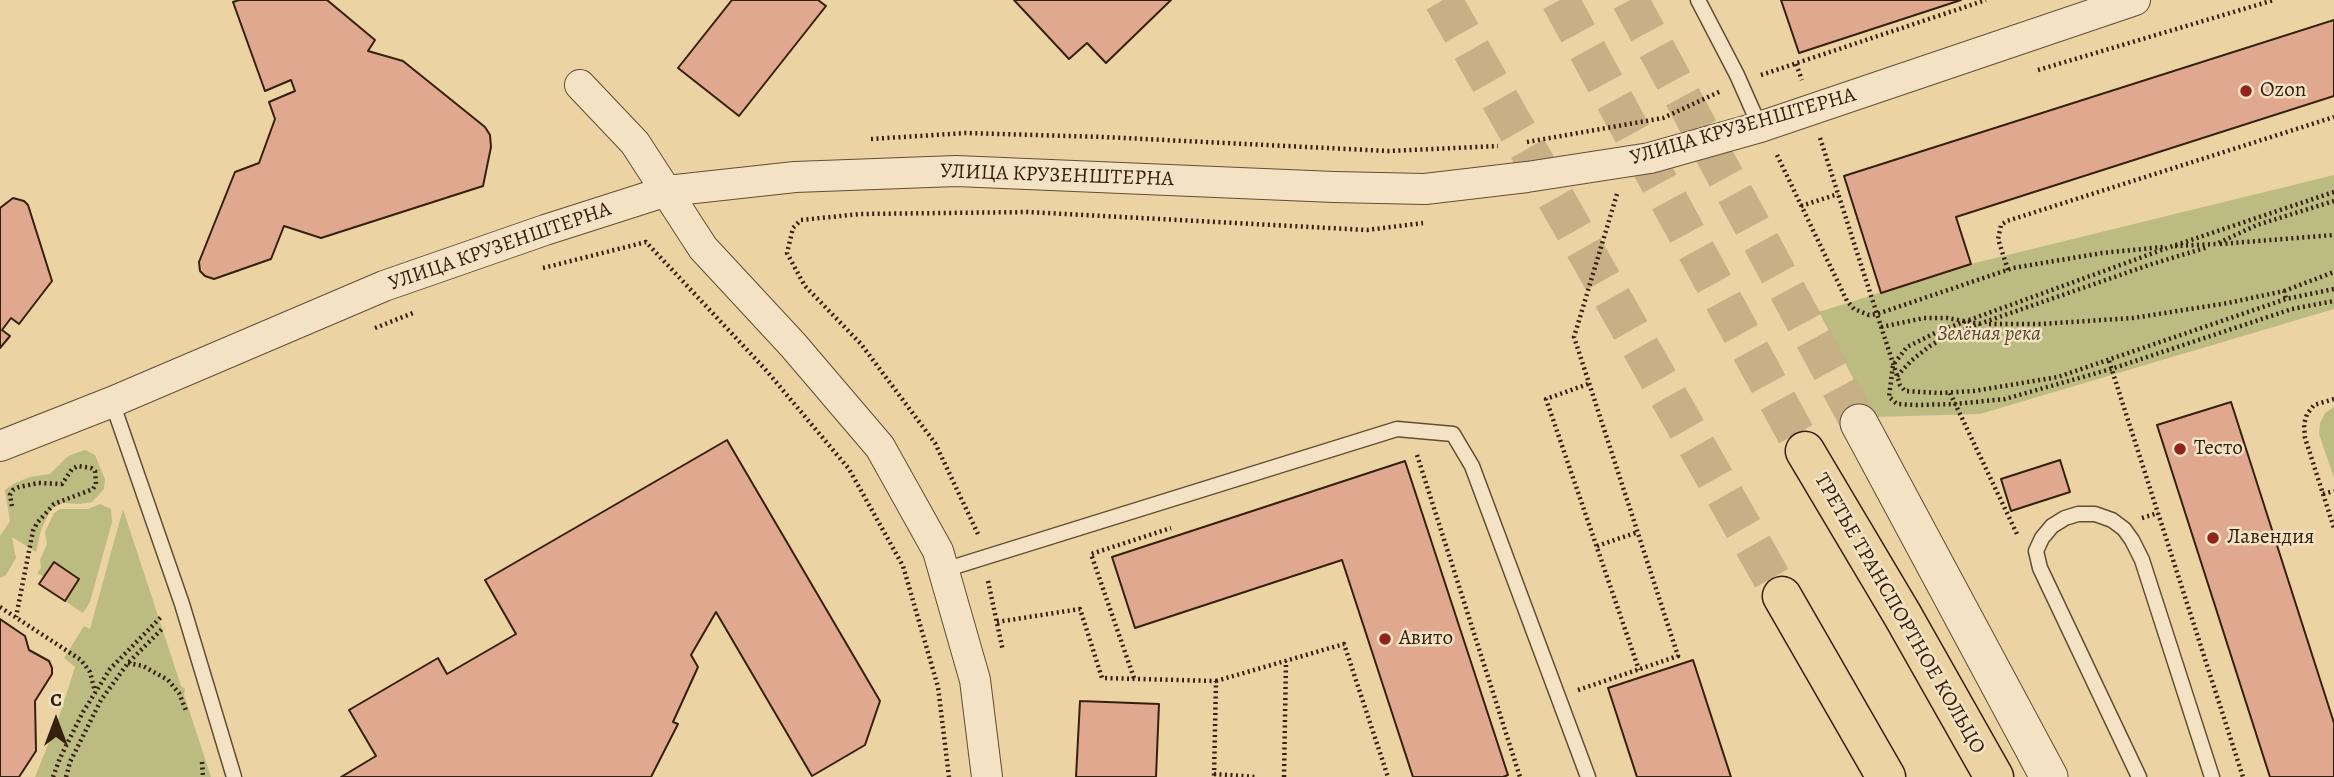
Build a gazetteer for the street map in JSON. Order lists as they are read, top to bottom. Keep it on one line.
{"streets":{"main road":["ТРЕТЬЕ ТРАНСПОРТНОЕ КОЛЬЦО"],"street":["УЛИЦА КРУЗЕНШТЕРНА"]},"parks":["Зелёная река"],"places":["Ozon","Тесто","Лавендия","Авито"],"north":"top"}
